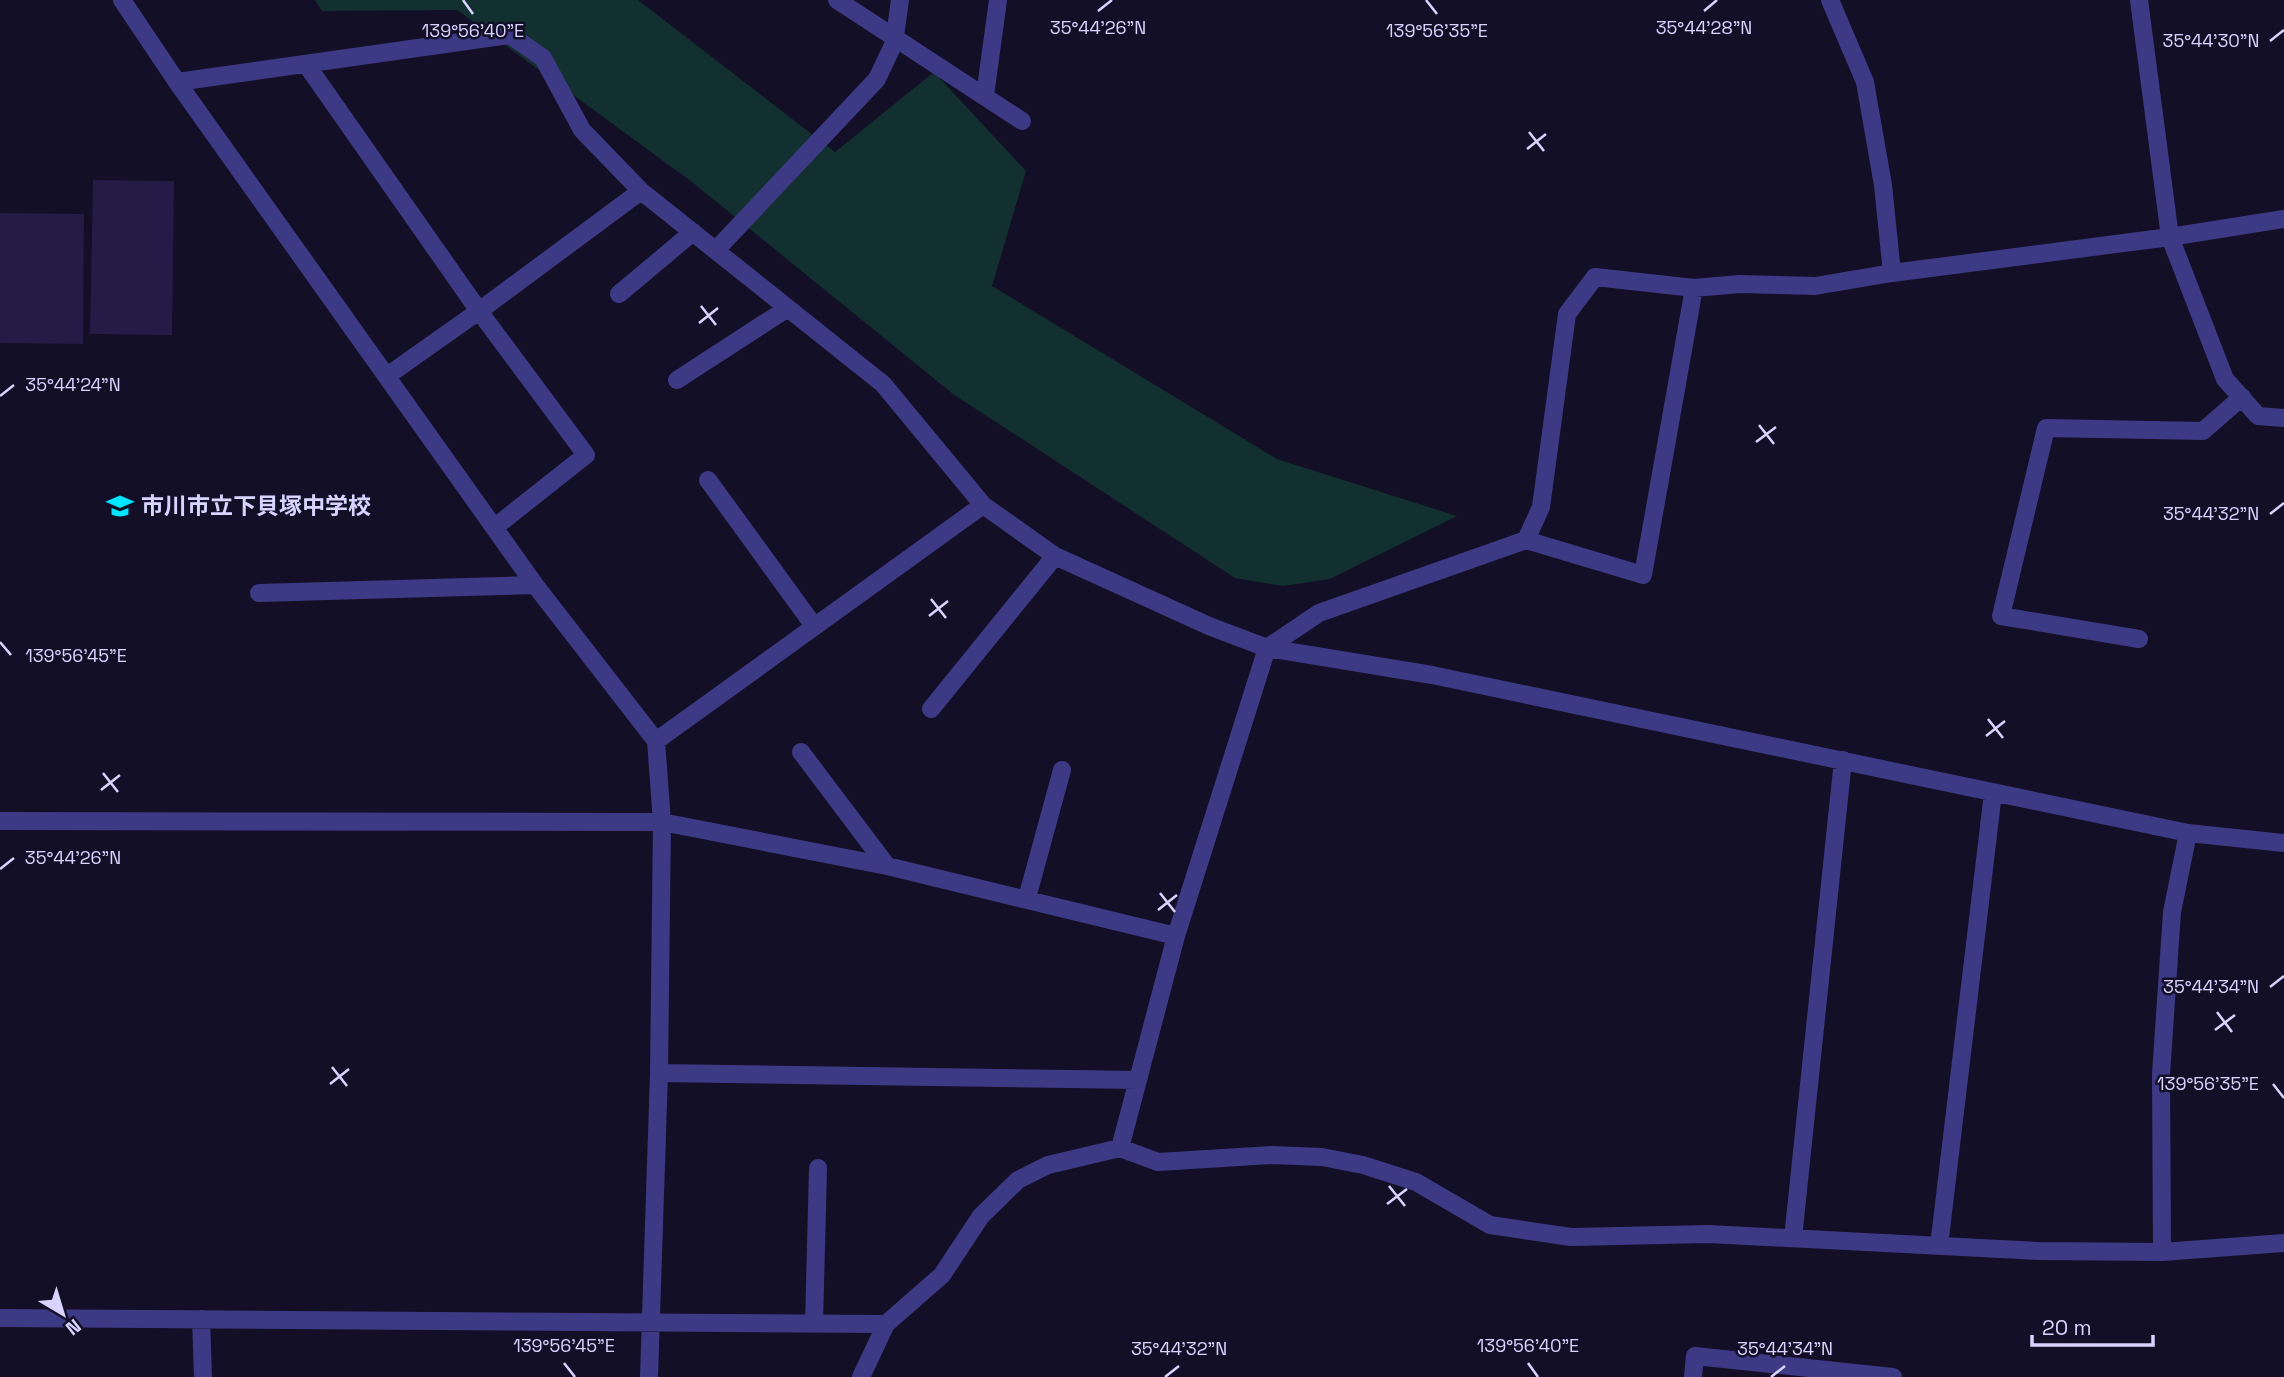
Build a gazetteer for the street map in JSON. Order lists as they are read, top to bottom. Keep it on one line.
{"places":{"school or university":["市川市立下貝塚中学校"]},"scale_bar":"20 m","north":"bottom right","coordinates":["35°44'26\"N","35°44'28\"N","139°56'40\"E","139°56'35\"E","35°44'30\"N","35°44'24\"N","35°44'32\"N","139°56'45\"E","35°44'34\"N"]}
